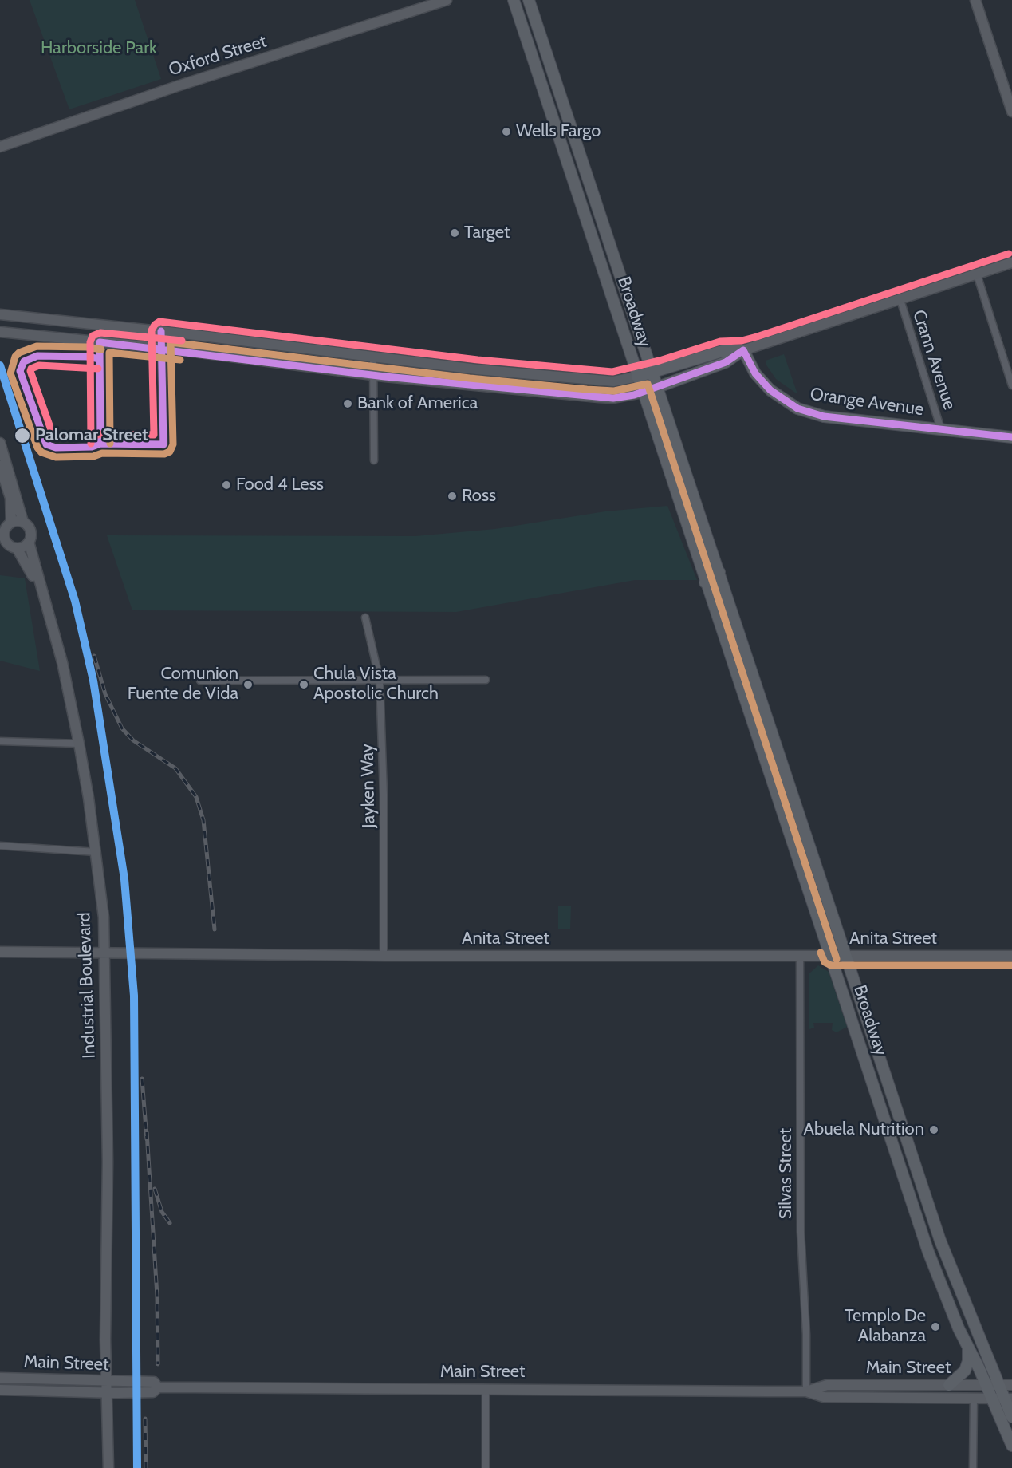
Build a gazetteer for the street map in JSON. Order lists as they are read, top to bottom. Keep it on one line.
{"streets":{"main road":["Oxford Street","Broadway","Orange Avenue","Anita Street","Industrial Boulevard","Main Street"],"street":["Crann Avenue","Jayken Way","Silvas Street"]},"crossings":[["Broadway","Anita Street"],["Broadway","Main Street"],["Crann Avenue","Orange Avenue"],["Jayken Way","Anita Street"],["Anita Street","Industrial Boulevard"],["Anita Street","Silvas Street"],["Industrial Boulevard","Main Street"],["Silvas Street","Main Street"]],"parks":["Harborside Park"],"places":["Wells Fargo","Target","Bank of America","Palomar Street","Food 4 Less","Ross","Comunion Fuente de Vida","Chula Vista Apostolic Church","Abuela Nutrition","Templo De Alabanza"]}
